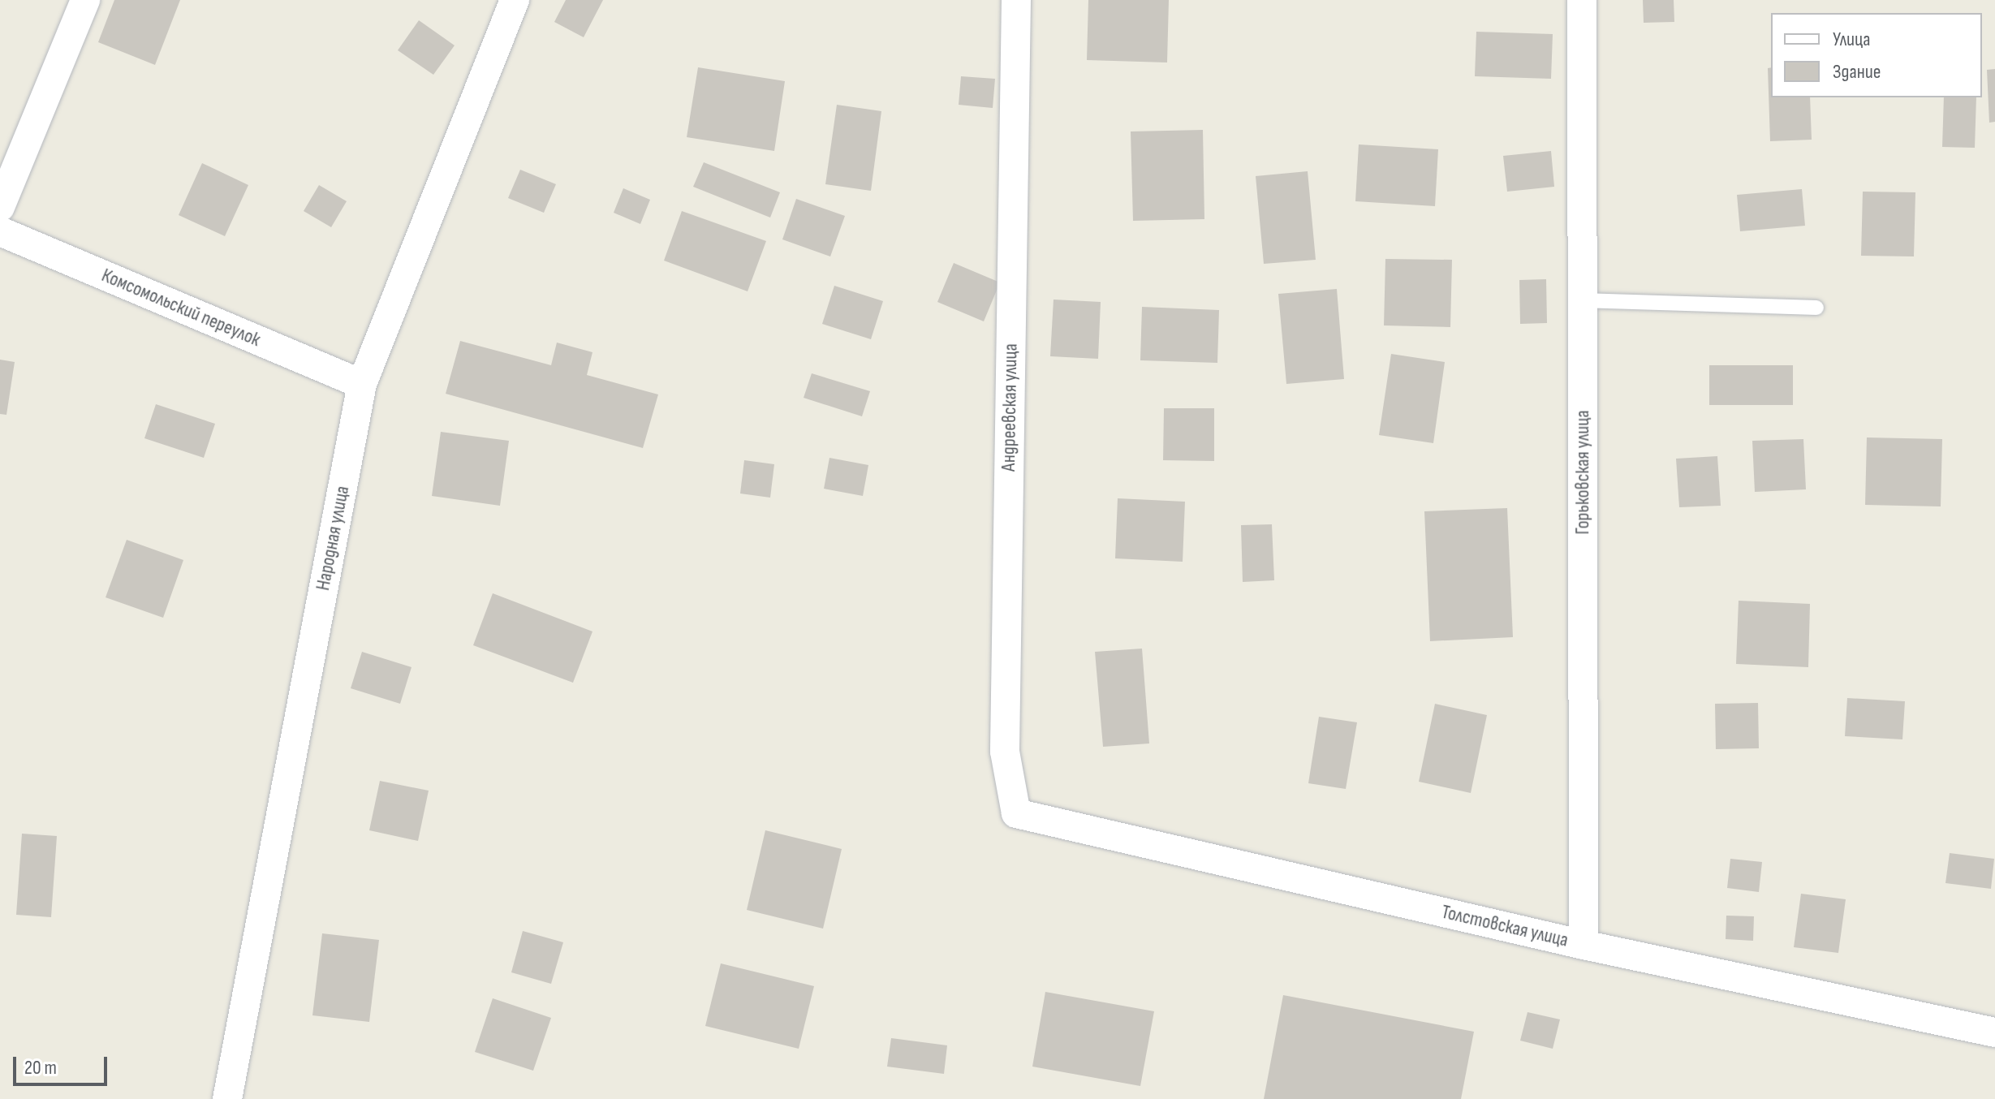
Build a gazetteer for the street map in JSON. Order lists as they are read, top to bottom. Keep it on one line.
{"streets":{"street":["Комсомольский переулок","Андреевская улица","Горьковская улица","Народная улица","Толстовская улица"]},"crossings":[["Комсомольский переулок","Народная улица"],["Андреевская улица","Толстовская улица"],["Горьковская улица","Толстовская улица"]],"legend":["Улица","Здание"],"scale_bar":"20 m"}
